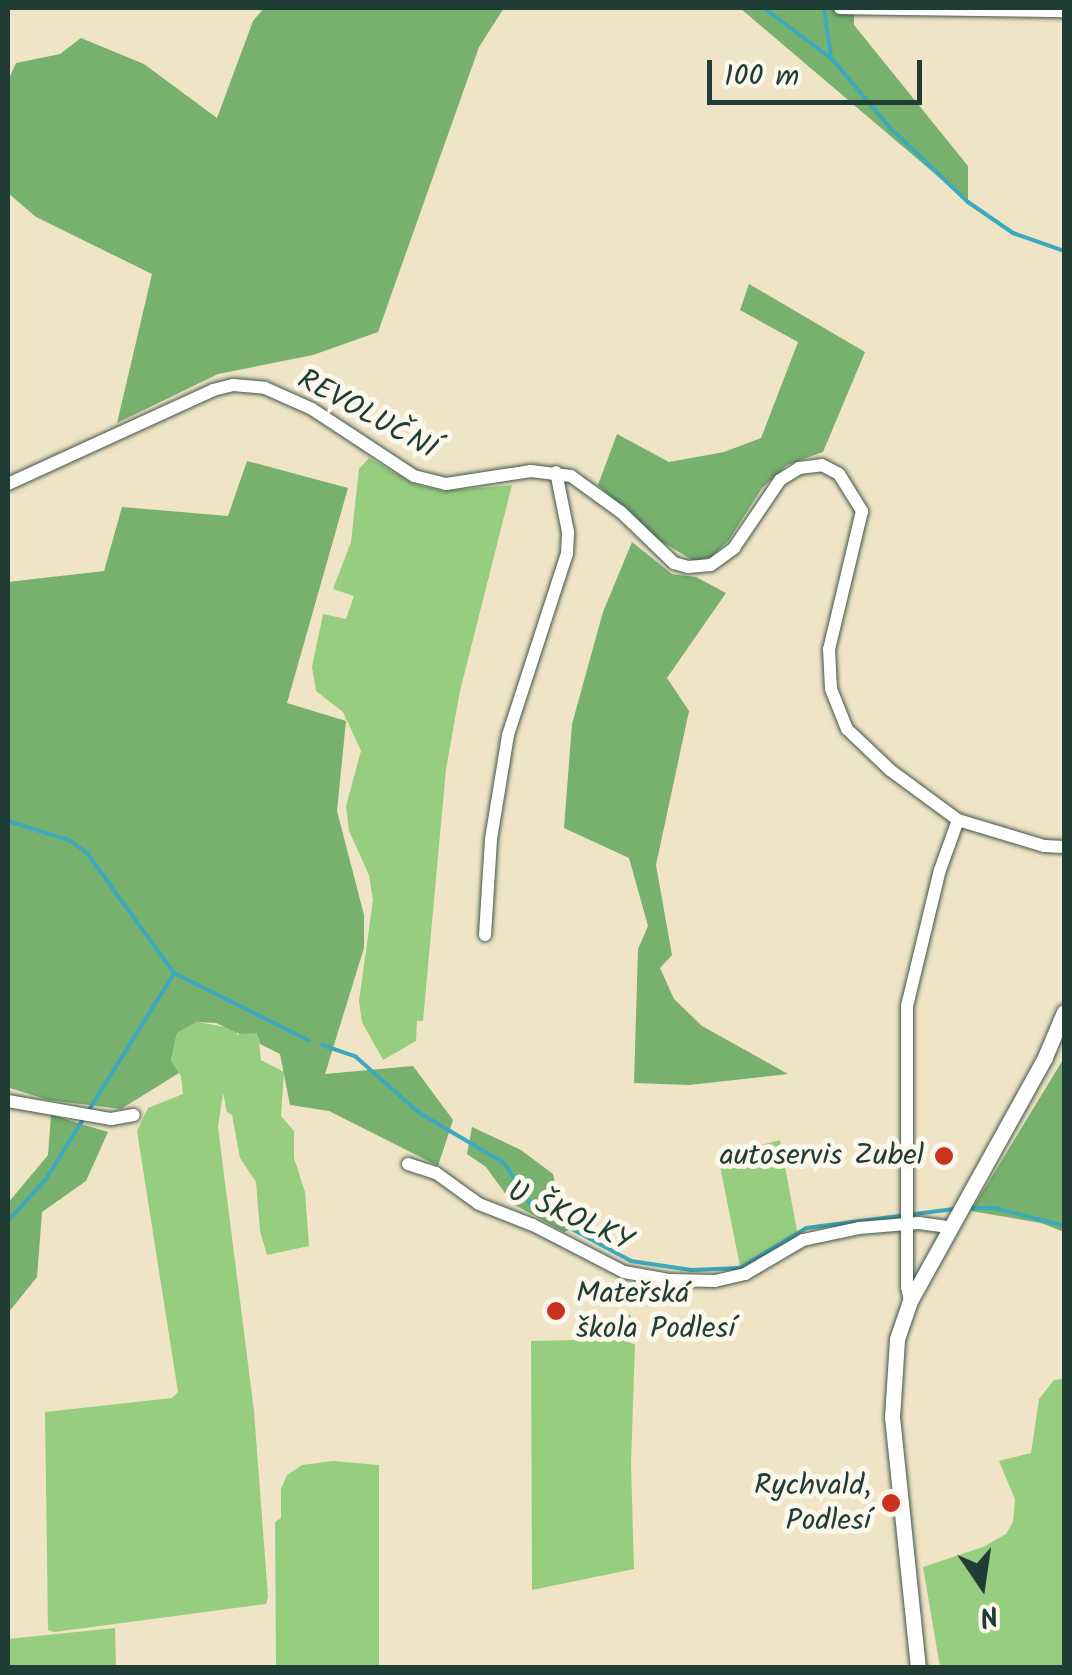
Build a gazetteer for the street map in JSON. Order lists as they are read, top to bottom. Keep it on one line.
{"streets":{"street":["REVOLUČNÍ","U ŠKOLKY"]},"places":["autoservis Zubel","Mateřská škola Podlesí","Rychvald, Podlesí"],"scale_bar":"100 m","north":"bottom"}
